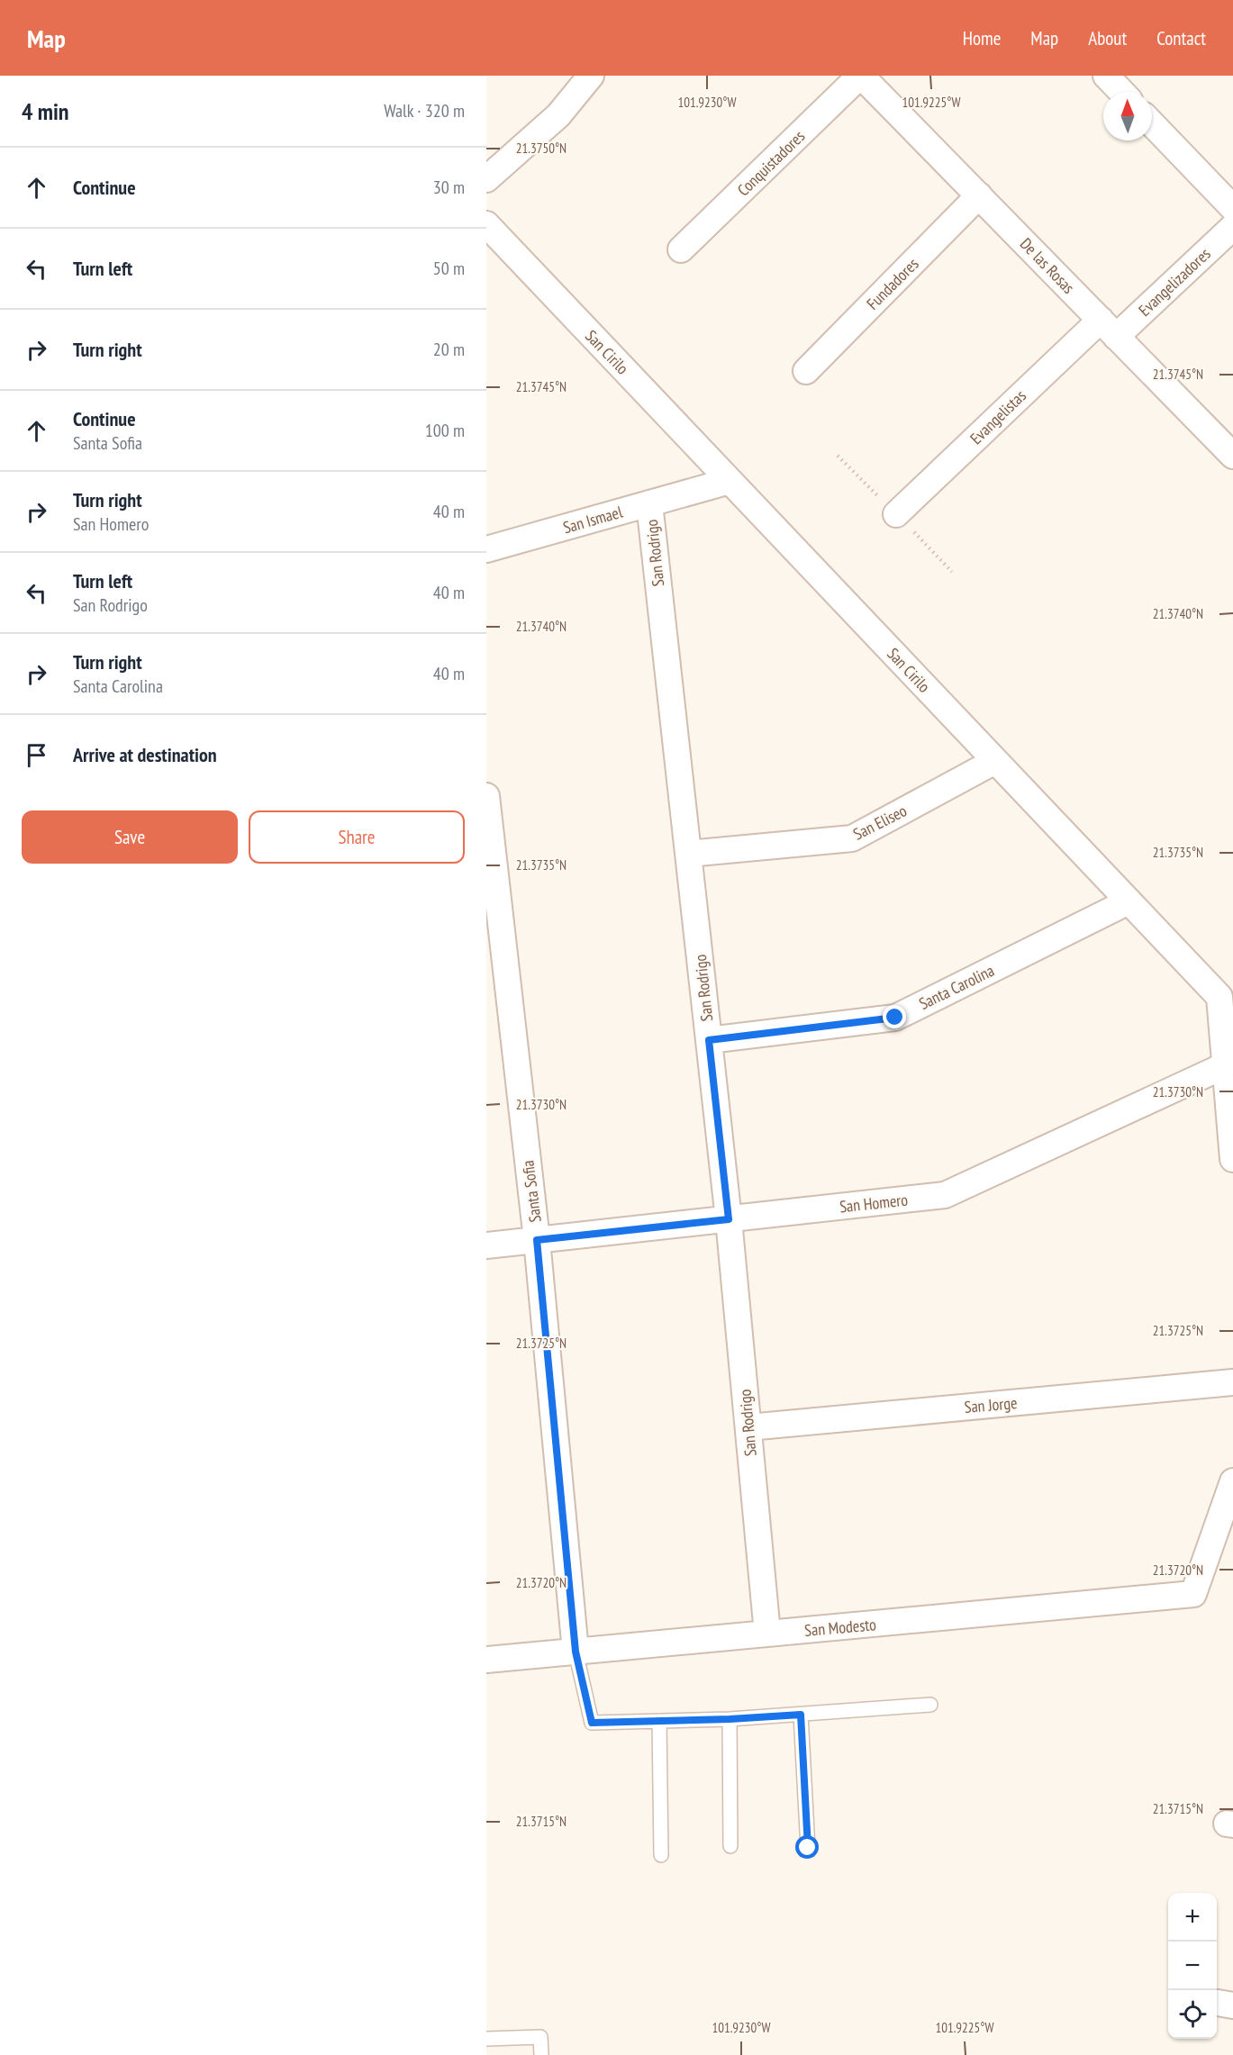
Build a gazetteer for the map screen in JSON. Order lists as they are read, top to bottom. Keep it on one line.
{"streets":{"street":["Conquistadores","De las Rosas","Evangelizadores","Fundadores","San Cirilo","Evangelistas","San Ismael","San Rodrigo","San Eliseo","Santa Carolina","Santa Sofia","San Homero","San Jorge","San Modesto"]},"crossings":[["Conquistadores","De las Rosas"],["De las Rosas","Evangelizadores"],["De las Rosas","Fundadores"],["De las Rosas","Evangelistas"],["Evangelizadores","Evangelistas"],["San Cirilo","San Ismael"],["San Cirilo","San Eliseo"],["San Cirilo","Santa Carolina"],["San Cirilo","San Homero"],["San Ismael","San Rodrigo"],["San Rodrigo","San Eliseo"],["San Rodrigo","Santa Carolina"],["San Rodrigo","San Homero"],["San Rodrigo","San Jorge"],["San Rodrigo","San Modesto"],["Santa Sofia","San Homero"],["Santa Sofia","San Modesto"]],"north":"top","page":{"header":"Map","nav":["Home","Map","About","Contact"],"heading":["4 min","Walk · 320 m"],"list":[["Continue","30 m"],["Turn left","50 m"],["Turn right","20 m"],["Continue","Santa Sofia","100 m"],["Turn right","San Homero","40 m"],["Turn left","San Rodrigo","40 m"],["Turn right","Santa Carolina","40 m"],"Arrive at destination"],"buttons":["Save","Share"],"map_buttons":["+","−"]},"coordinates":["101.9230°W","101.9225°W","21.3750°N","21.3745°N","21.3740°N","21.3735°N","21.3730°N","21.3725°N","21.3720°N","21.3715°N"]}
